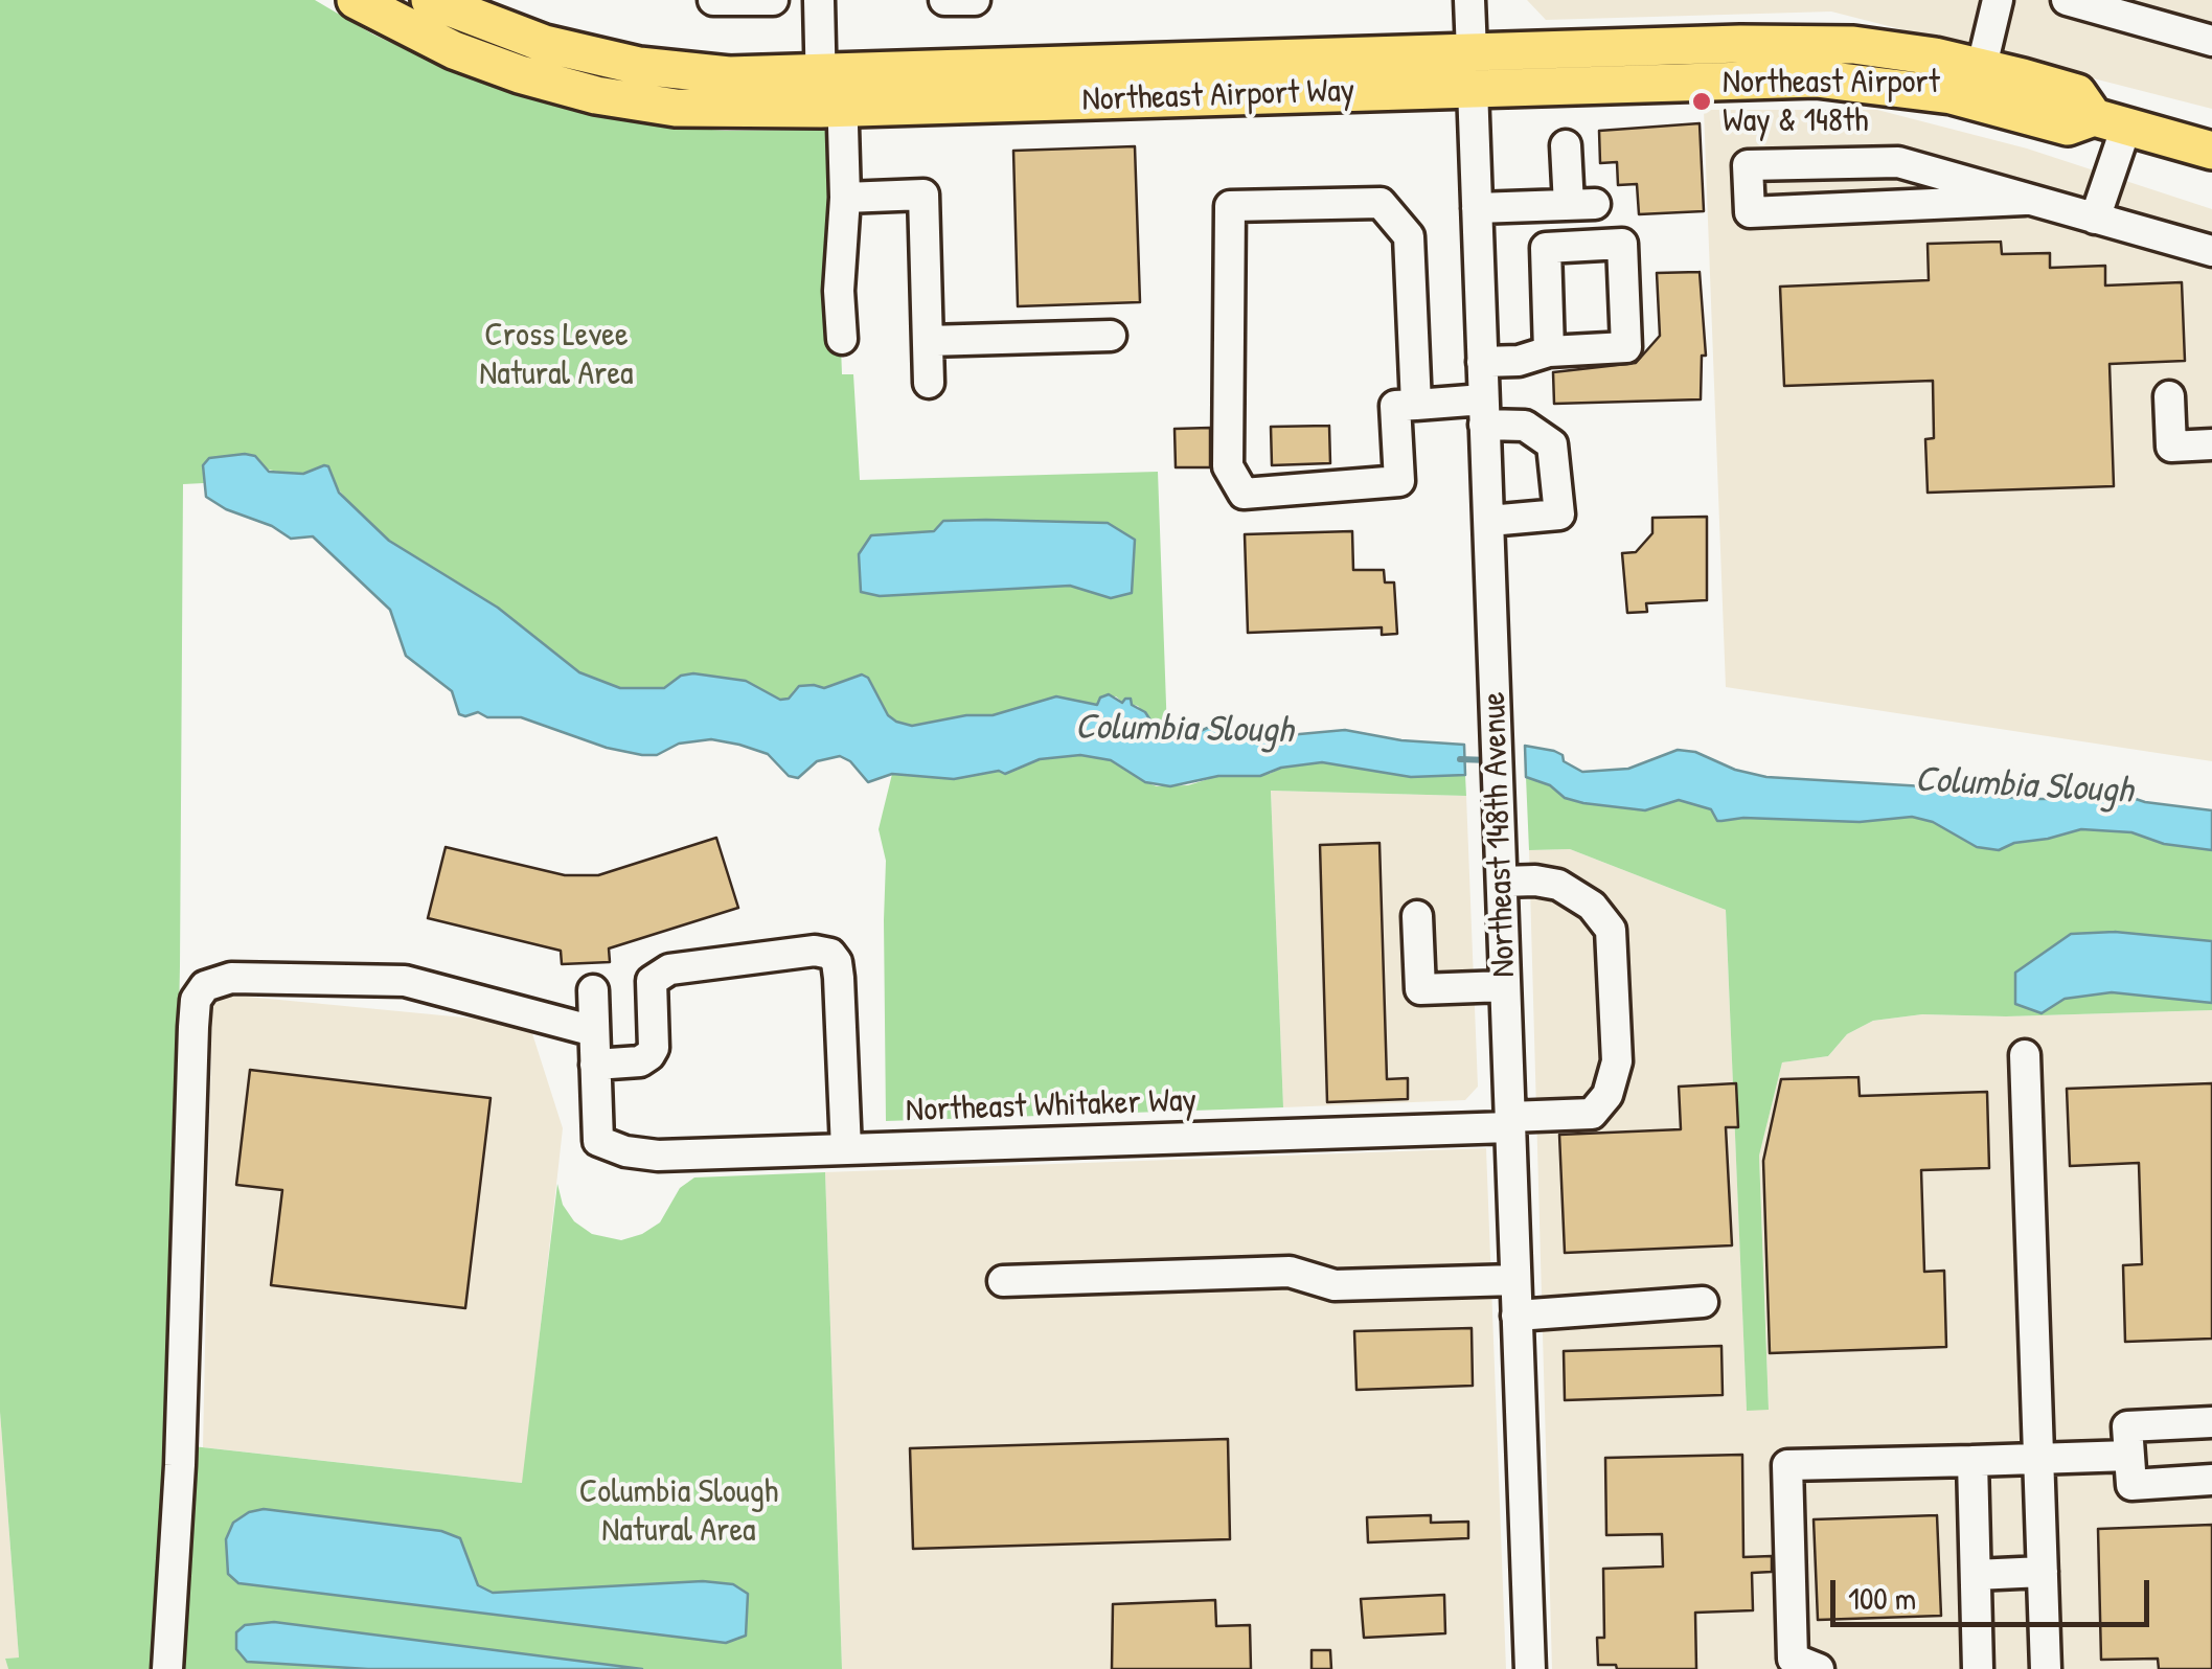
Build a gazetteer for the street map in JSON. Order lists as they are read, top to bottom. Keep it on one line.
{"streets":{"main road":["Northeast Airport Way"],"street":["Northeast 148th Avenue","Northeast Whitaker Way"]},"crossings":[["Northeast Airport Way","Northeast 148th Avenue"],["Northeast 148th Avenue","Northeast Whitaker Way"]],"water":["Columbia Slough"],"parks":["Cross Levee Natural Area","Columbia Slough Natural Area"],"places":["Northeast Airport Way & 148th"],"scale_bar":"100 m"}
